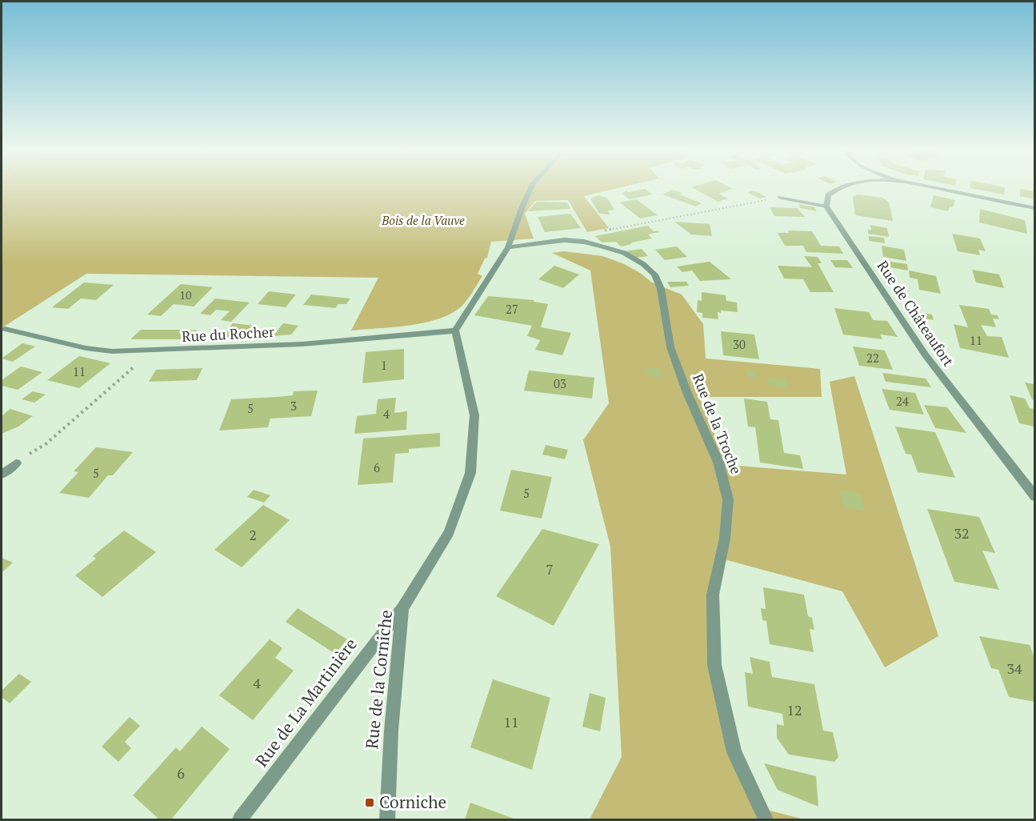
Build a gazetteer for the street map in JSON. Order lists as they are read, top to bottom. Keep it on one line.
{"streets":{"street":["Rue de Châteaufort","Rue du Rocher","Rue de la Troche","Rue de la Corniche","Rue de La Martinière"]},"crossings":[["Rue du Rocher","Rue de la Corniche"],["Rue de la Corniche","Rue de La Martinière"]],"parks":["Bois de la Vauve"],"places":{"transit":["Corniche"]},"house_numbers":["10","27","11","30","22","1","11","03","24","3","5","4","6","5","5","32","2","7","34","4","12","11","6"]}
